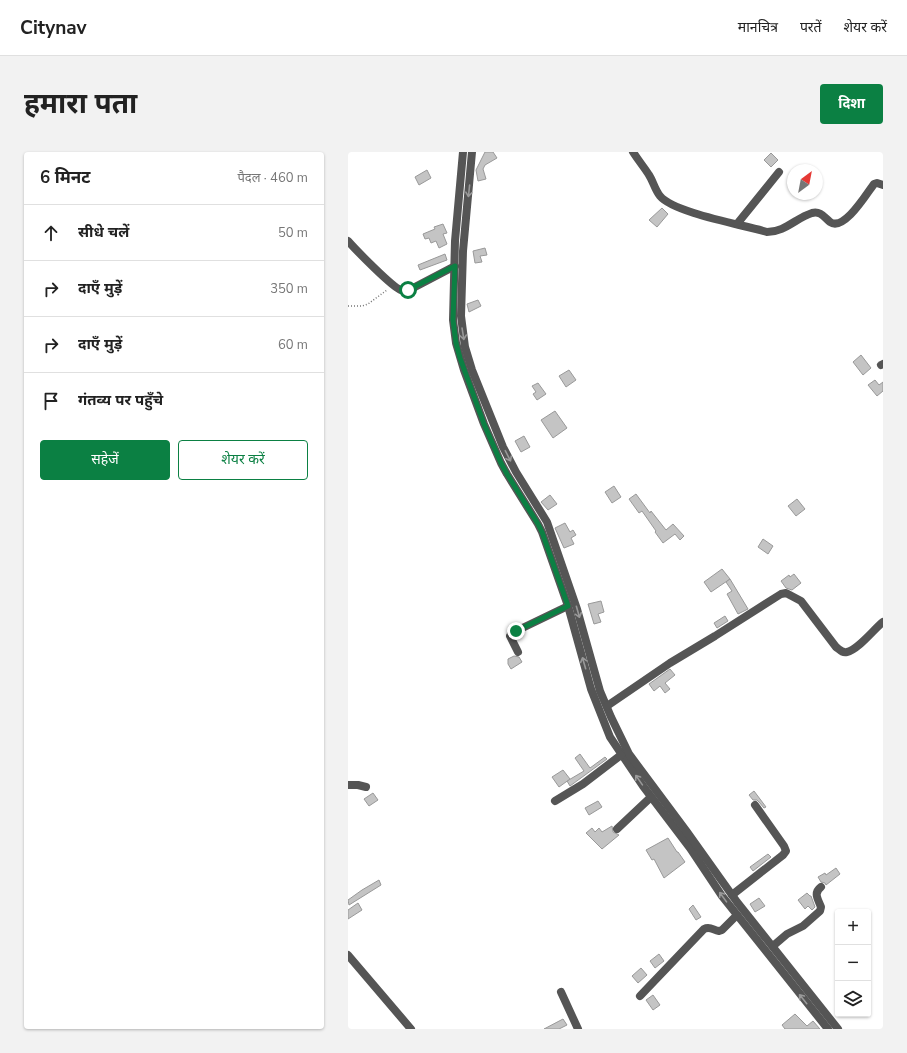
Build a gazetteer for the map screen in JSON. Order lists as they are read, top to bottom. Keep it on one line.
{"north":"top right","page":{"header":"Citynav","nav":["मानचित्र","परतें","शेयर करें"],"buttons":["दिशा",["सहेजें","शेयर करें"]],"title":"हमारा पता","heading":["6 मिनट","पैदल · 460 m"],"list":[["सीधे चलें","50 m"],["दाएँ मुड़ें","350 m"],["दाएँ मुड़ें","60 m"],"गंतव्य पर पहुँचे"],"map_buttons":["+","−"]}}
